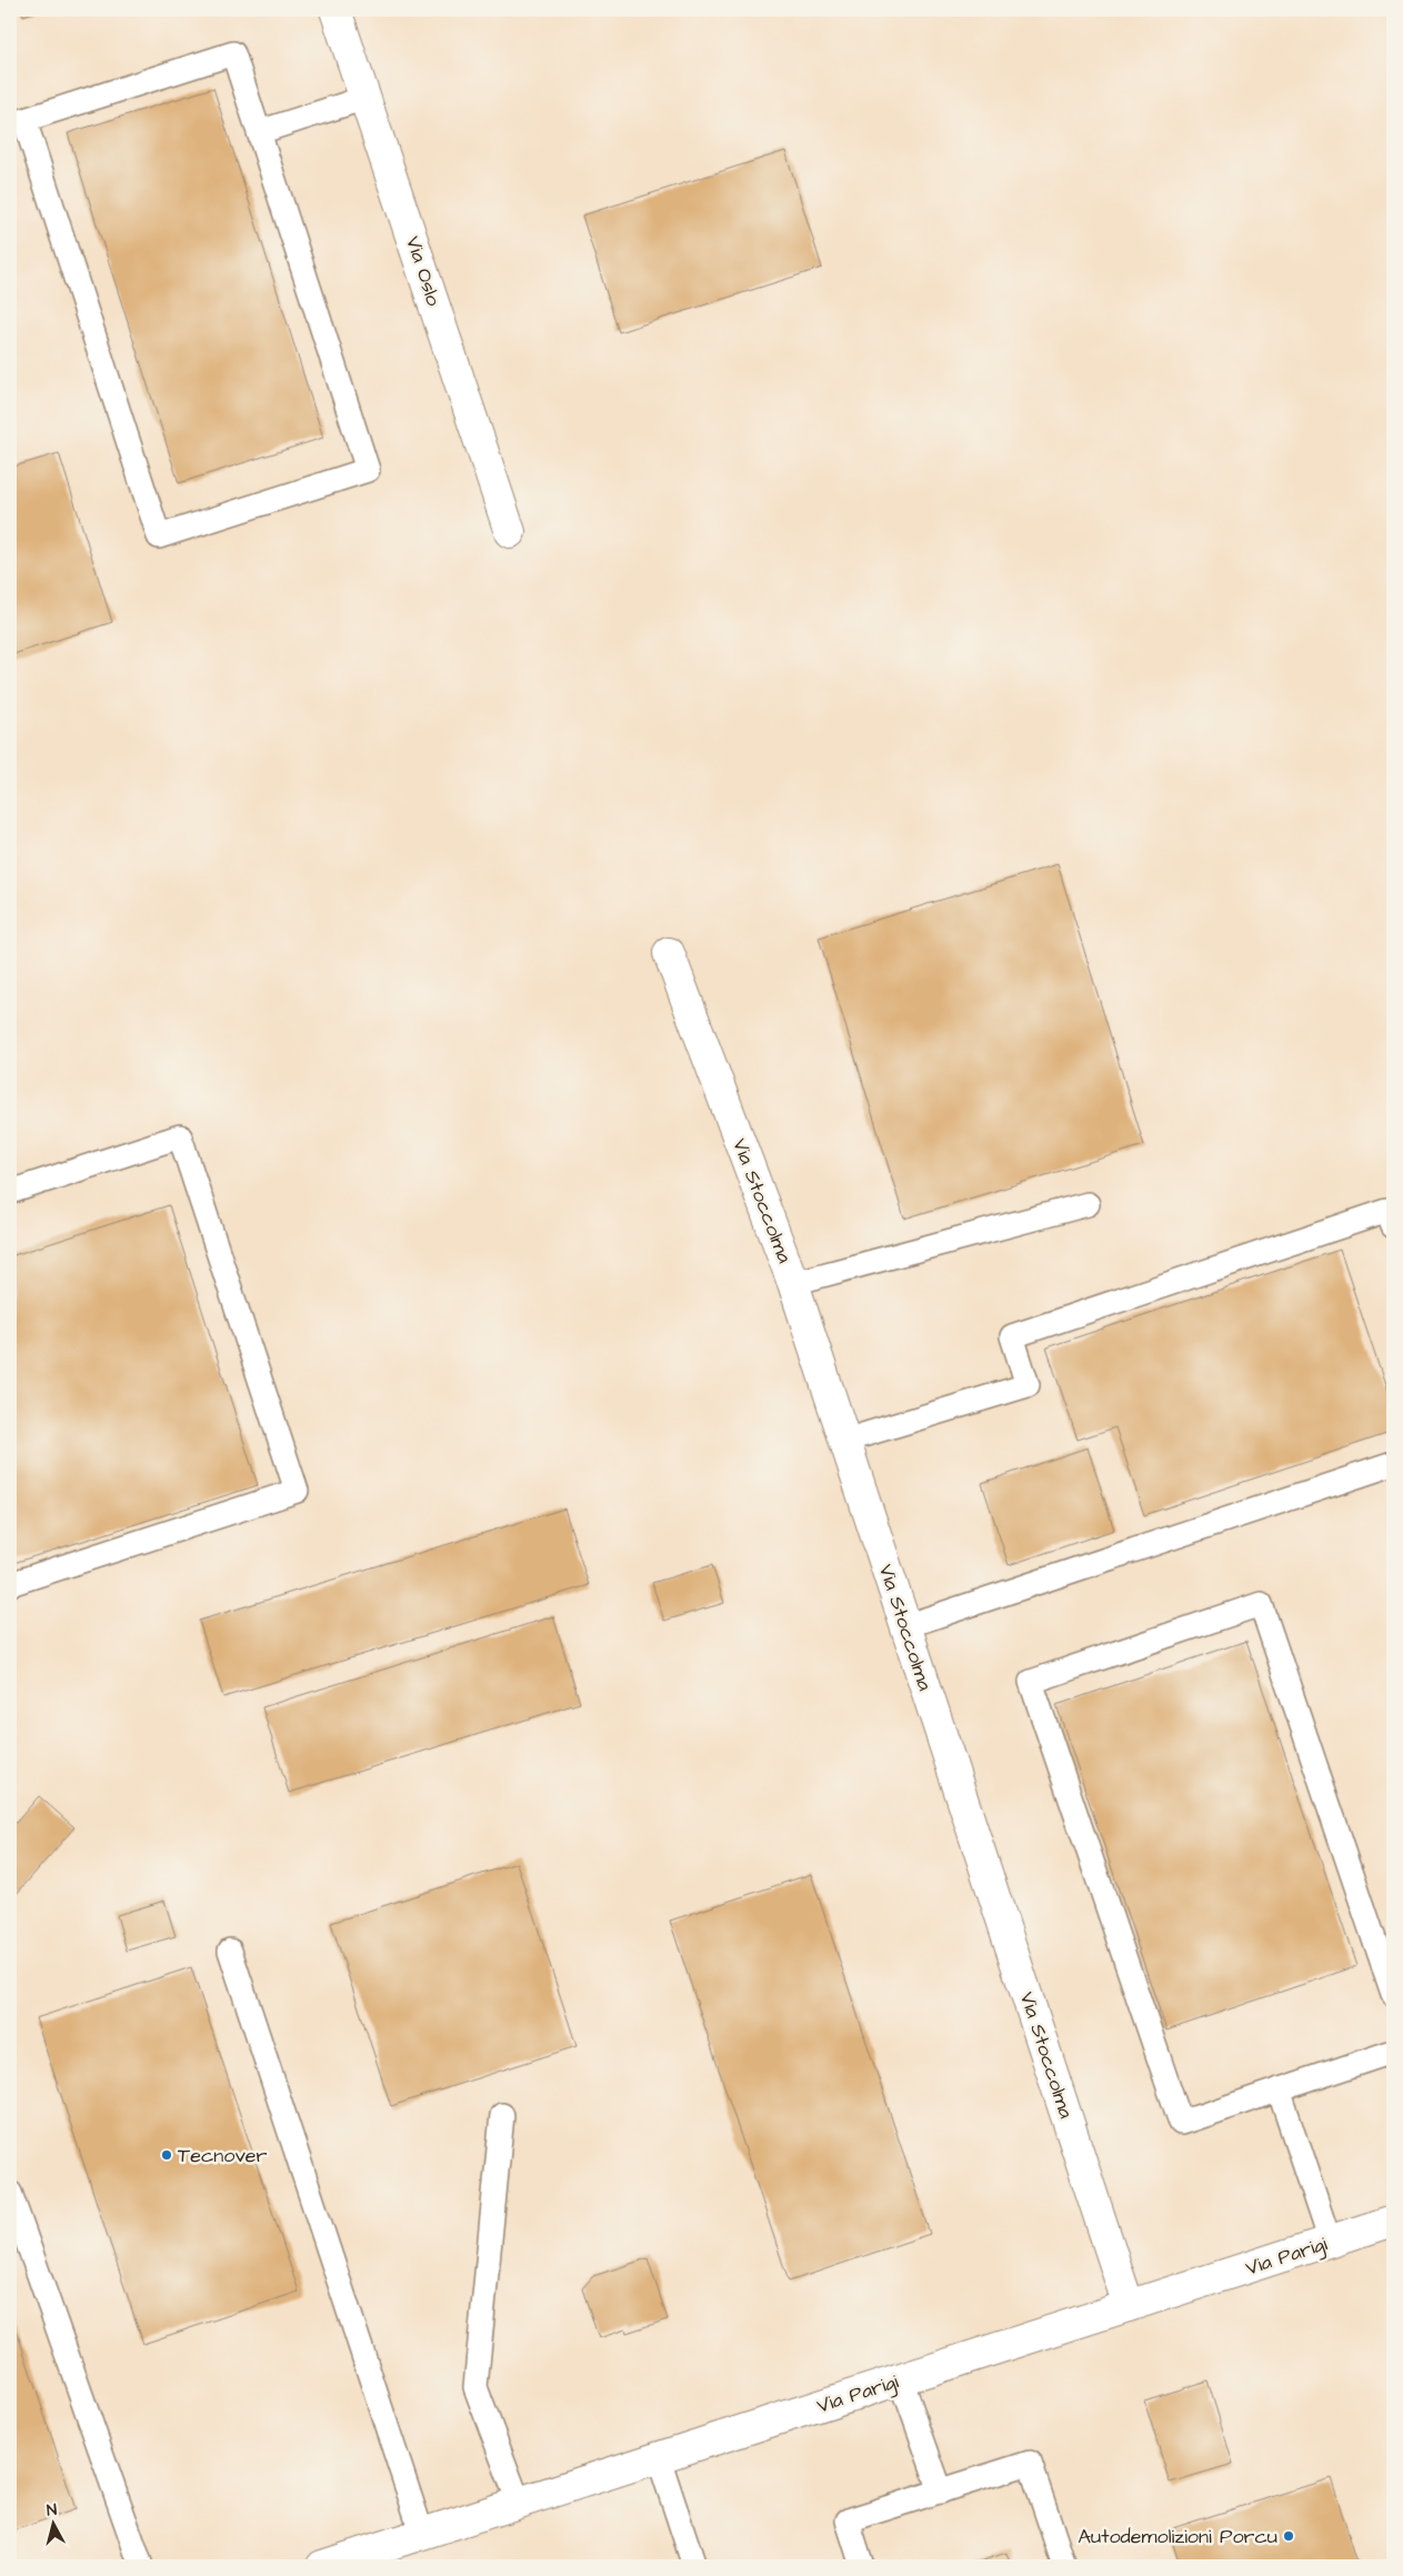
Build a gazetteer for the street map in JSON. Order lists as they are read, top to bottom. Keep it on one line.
{"streets":{"street":["Via Oslo","Via Stoccolma","Via Parigi"]},"crossings":[["Via Stoccolma","Via Parigi"]],"places":["Tecnover","Autodemolizioni Porcu"],"north":"top"}
